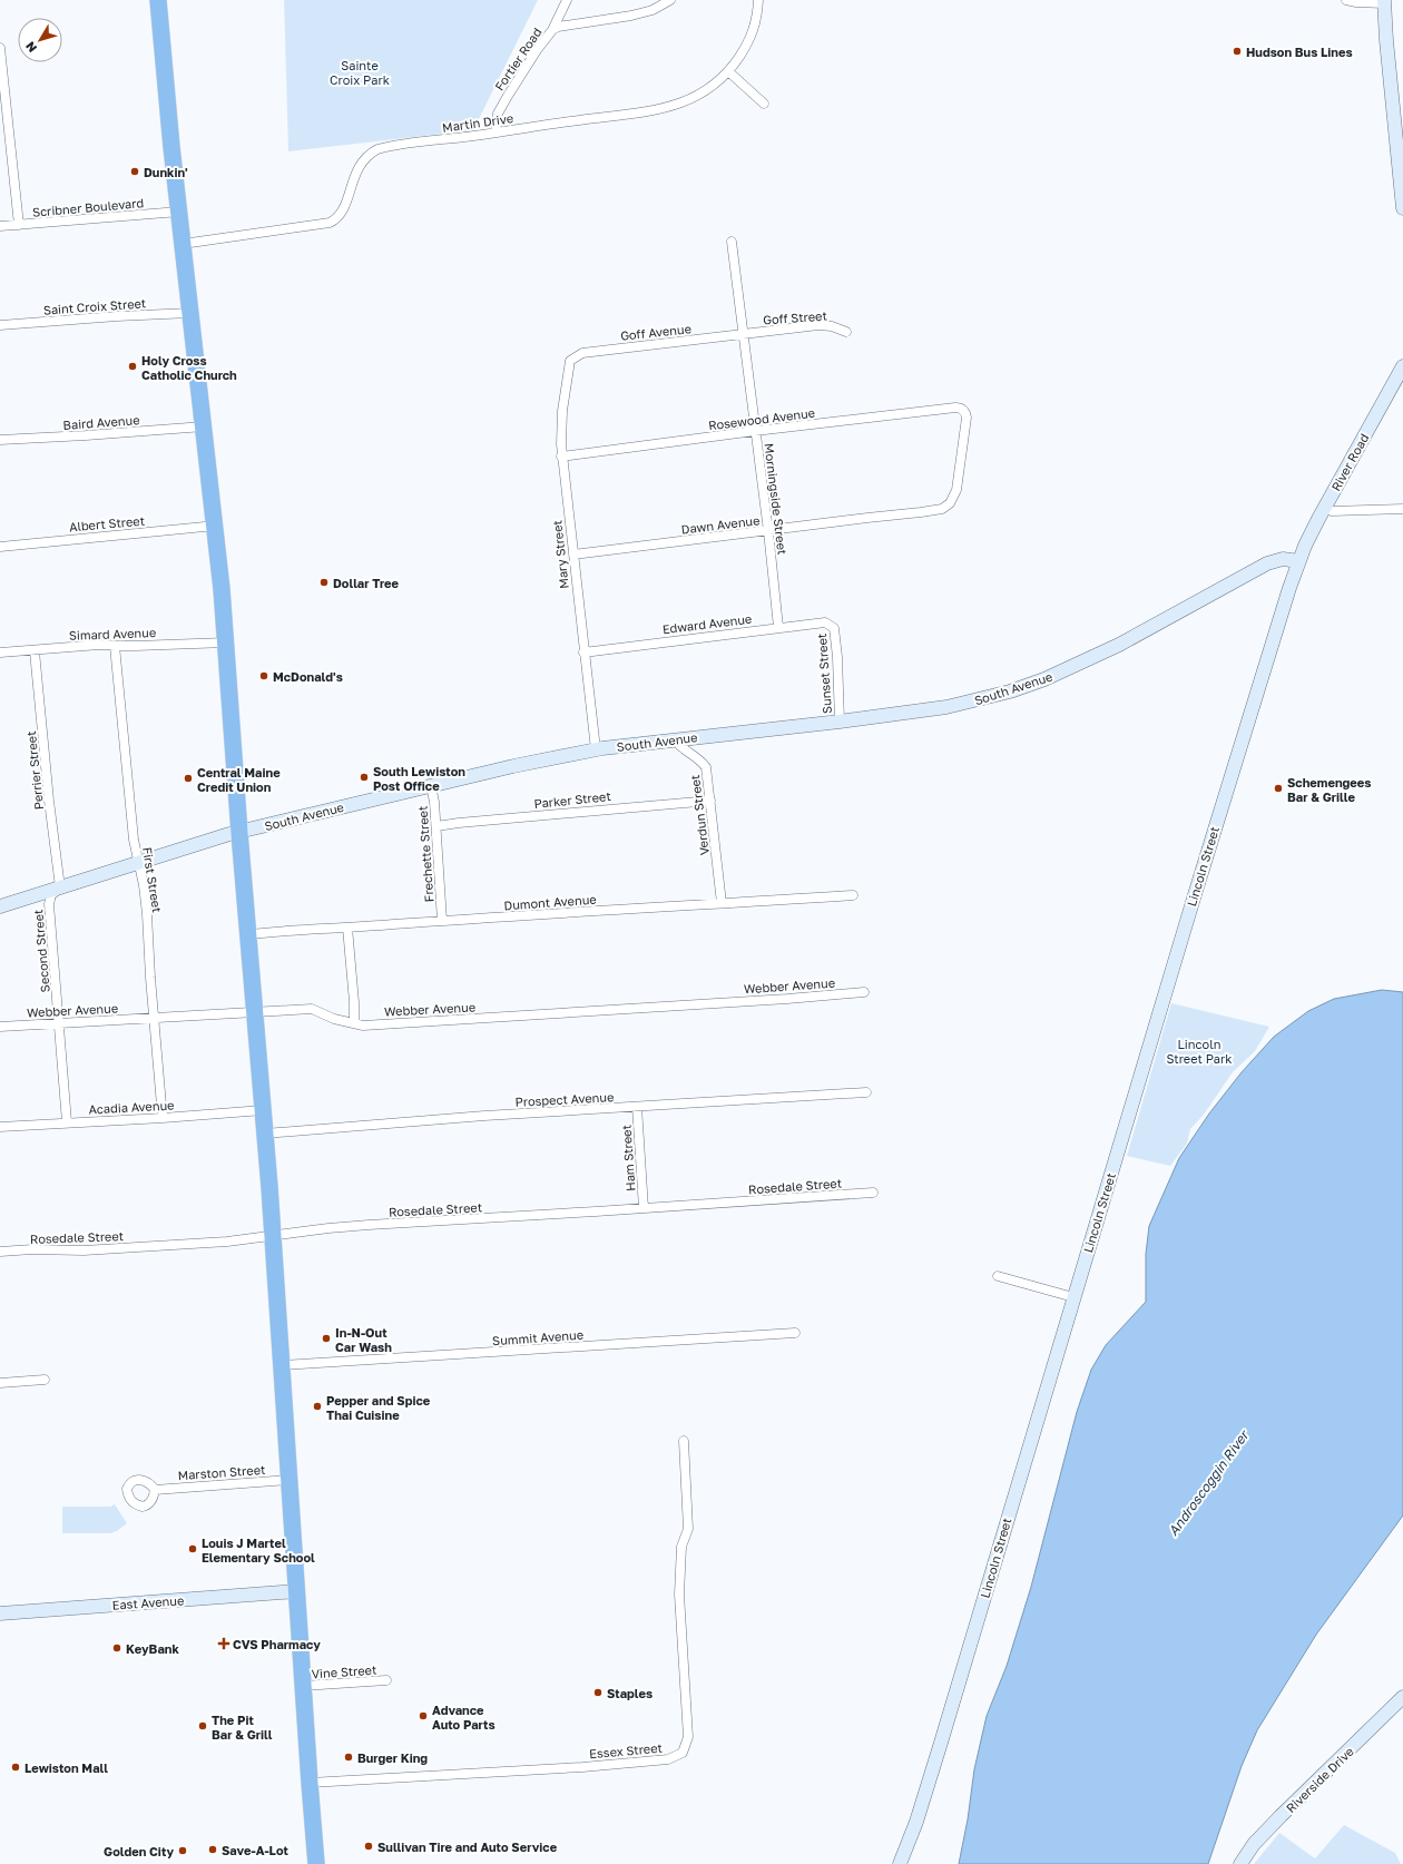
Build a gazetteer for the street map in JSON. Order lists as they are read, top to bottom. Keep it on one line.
{"streets":{"main road":["River Road","South Avenue","Lincoln Street","East Avenue","Riverside Drive"],"street":["Fortier Road","Martin Drive","Scribner Boulevard","Saint Croix Street","Goff Street","Goff Avenue","Rosewood Avenue","Baird Avenue","Morningside Street","Albert Street","Dawn Avenue","Mary Street","Edward Avenue","Simard Avenue","Sunset Street","Perrier Street","Parker Street","Verdun Street","Frechette Street","First Street","Dumont Avenue","Second Street","Webber Avenue","Prospect Avenue","Acadia Avenue","Ham Street","Rosedale Street","Summit Avenue","Marston Street","Vine Street","Essex Street"]},"crossings":[["Fortier Road","Martin Drive"],["Goff Street","Goff Avenue"],["Goff Street","Morningside Street"],["Goff Avenue","Morningside Street"],["Goff Avenue","Mary Street"],["Rosewood Avenue","Morningside Street"],["Rosewood Avenue","Dawn Avenue"],["Rosewood Avenue","Mary Street"],["River Road","South Avenue"],["River Road","Lincoln Street"],["Morningside Street","Dawn Avenue"],["Morningside Street","Edward Avenue"],["Dawn Avenue","Mary Street"],["Mary Street","Edward Avenue"],["Mary Street","South Avenue"],["Edward Avenue","Sunset Street"],["Simard Avenue","Perrier Street"],["Simard Avenue","First Street"],["Sunset Street","South Avenue"],["South Avenue","Perrier Street"],["South Avenue","Verdun Street"],["South Avenue","Frechette Street"],["South Avenue","Lincoln Street"],["South Avenue","First Street"],["South Avenue","Second Street"],["Perrier Street","Second Street"],["Parker Street","Verdun Street"],["Parker Street","Frechette Street"],["Verdun Street","Dumont Avenue"],["Frechette Street","Dumont Avenue"],["First Street","Webber Avenue"],["First Street","Acadia Avenue"],["Second Street","Webber Avenue"],["Second Street","Acadia Avenue"],["Prospect Avenue","Ham Street"],["Ham Street","Rosedale Street"]],"water":["Androscoggin River"],"parks":["Sainte Croix Park","Lincoln Street Park"],"places":{"other":["Hudson Bus Lines","Dunkin'","Holy Cross Catholic Church","Dollar Tree","McDonald's","South Lewiston Post Office","Central Maine Credit Union","Schemengees Bar & Grille","In-N-Out Car Wash","Pepper and Spice Thai Cuisine","Louis J Martel Elementary School","KeyBank","Staples","Advance Auto Parts","The Pit Bar & Grill","Burger King","Lewiston Mall","Sullivan Tire and Auto Service","Save-A-Lot","Golden City"],"health":["CVS Pharmacy"]},"north":"bottom left"}
